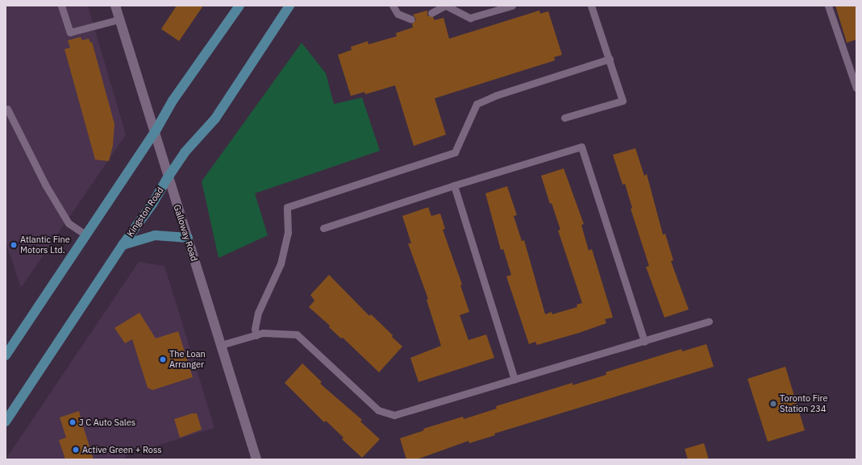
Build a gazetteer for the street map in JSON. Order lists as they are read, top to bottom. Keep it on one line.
{"streets":{"main road":["Kingston Road"],"street":["Galloway Road"]},"crossings":[["Kingston Road","Galloway Road"]],"places":["Atlantic Fine Motors Ltd.","The Loan Arranger","Toronto Fire Station 234","J C Auto Sales","Active Green + Ross"]}
